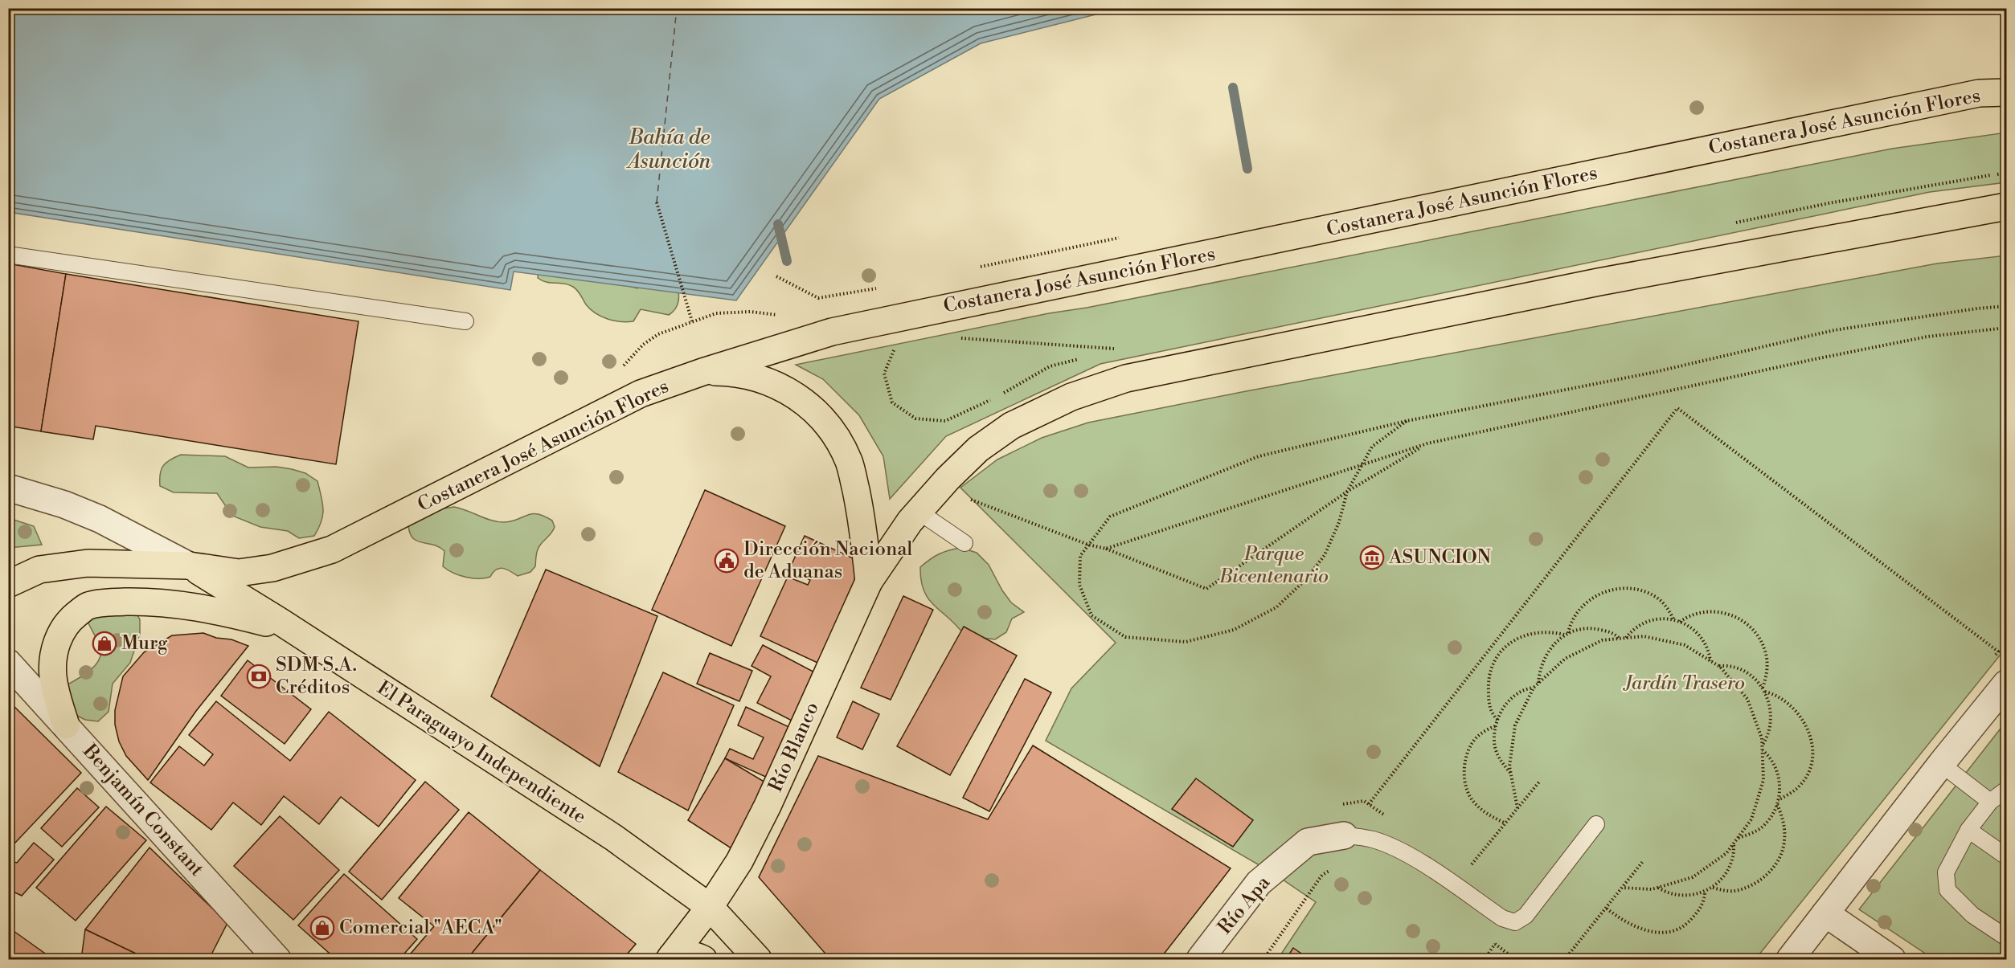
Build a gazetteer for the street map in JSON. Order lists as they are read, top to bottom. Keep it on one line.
{"streets":{"main road":["Costanera José Asunción Flores","Río Blanco","El Paraguayo Independiente"],"street":["Benjamín Constant","Río Apa"]},"crossings":[["Costanera José Asunción Flores","El Paraguayo Independiente"],["Río Blanco","El Paraguayo Independiente"]],"water":["Bahía de Asunción"],"parks":["Parque Bicentenario","Jardín Trasero"],"places":{"museum":["ASUNCION"],"public building":["Dirección Nacional de Aduanas"],"shop":["Murg","Comercial \"AECA\""],"bank":["SDM S.A. Créditos"]}}
